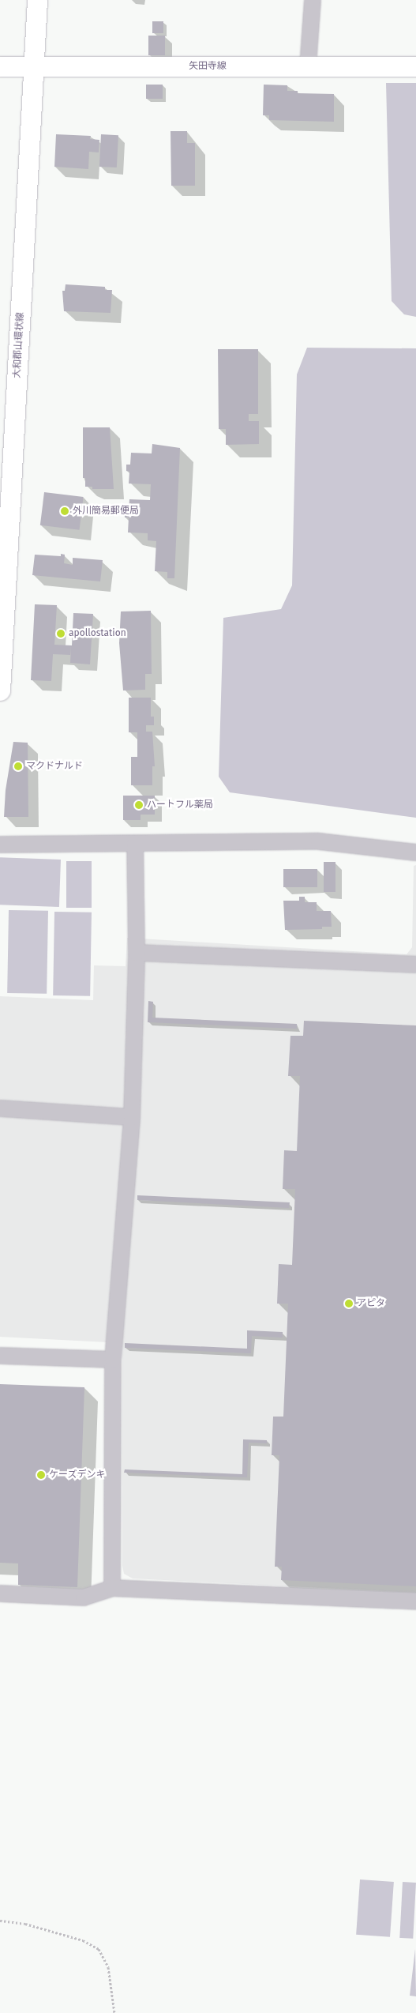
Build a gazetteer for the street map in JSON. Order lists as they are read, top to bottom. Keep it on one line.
{"streets":{"main road":["矢田寺線","大和郡山環状線"]},"crossings":[["矢田寺線","大和郡山環状線"]],"places":["外川簡易郵便局","apollostation","マクドナルド","ハートフル薬局","アピタ","ケーズデンキ"]}
